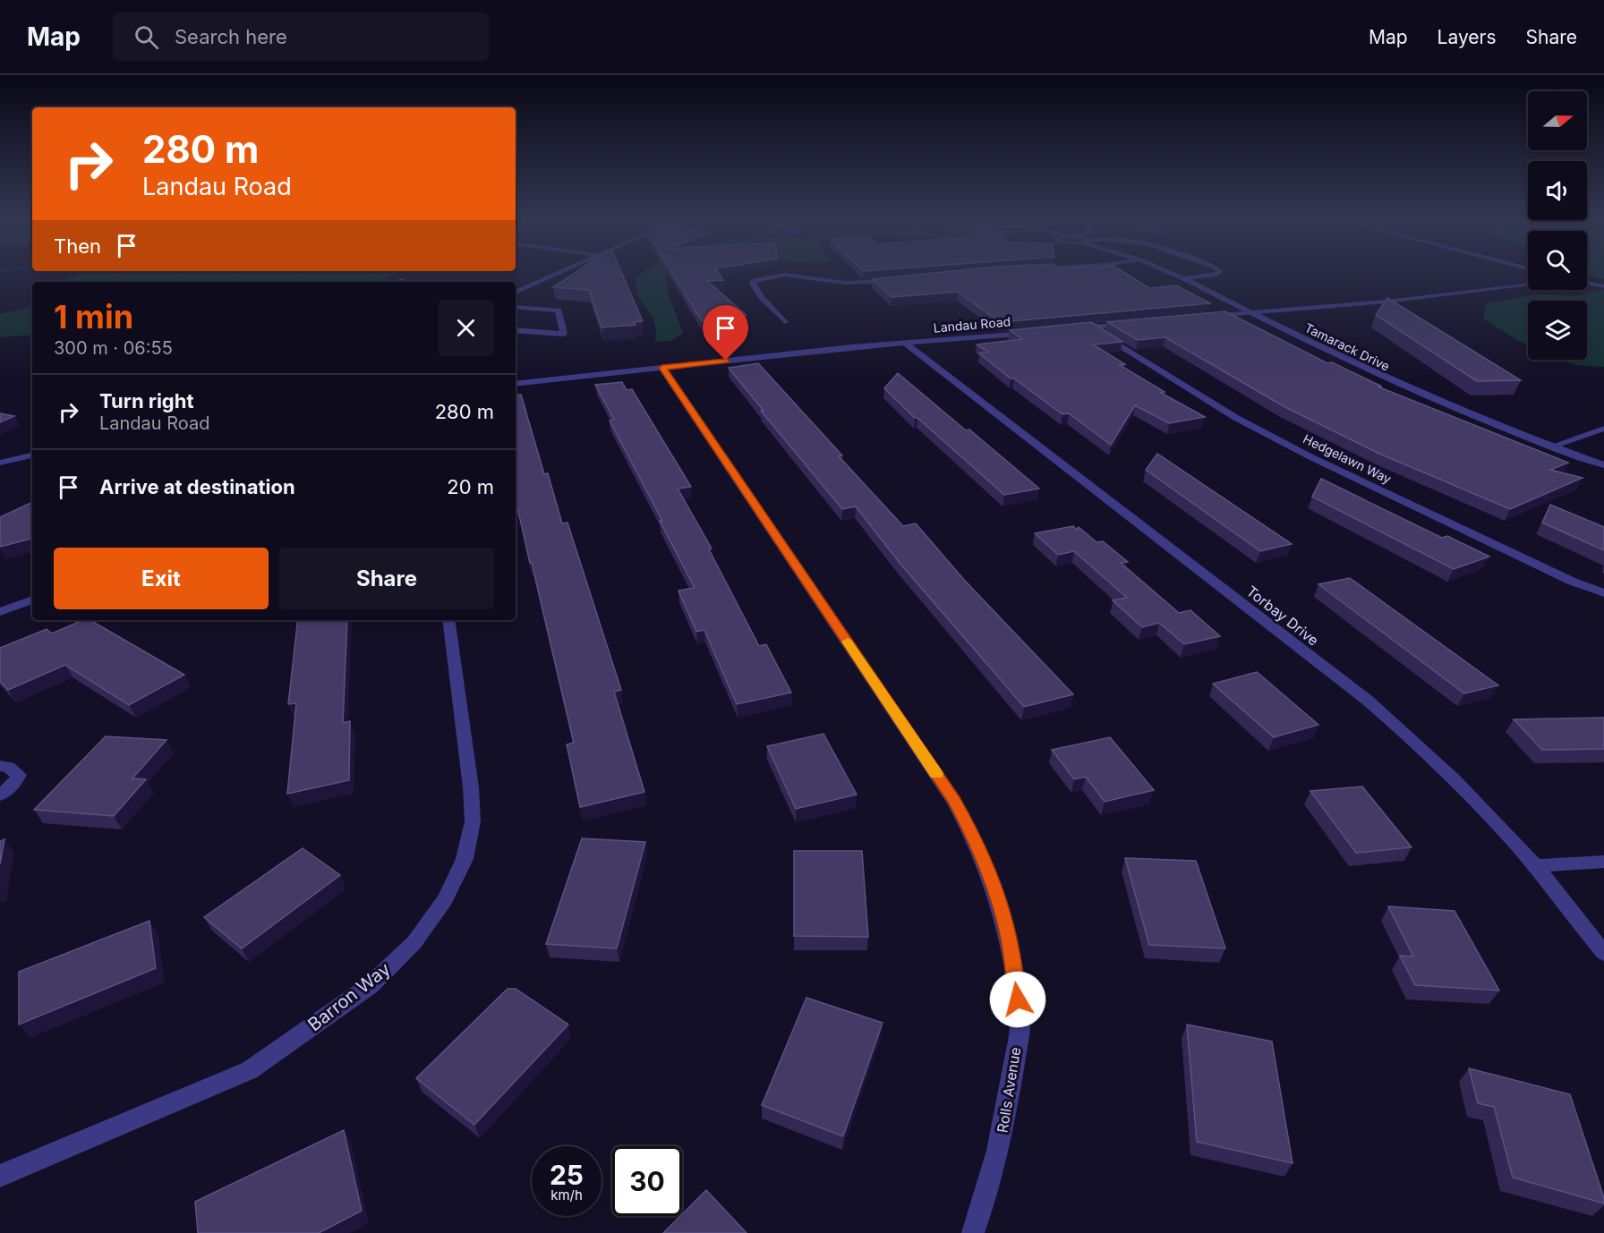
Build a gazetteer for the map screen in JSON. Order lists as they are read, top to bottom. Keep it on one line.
{"streets":{"street":["Landau Road","Tamarack Drive","Hedgelawn Way","Torbay Drive","Barron Way","Rolls Avenue"]},"crossings":[["Landau Road","Torbay Drive"],["Landau Road","Rolls Avenue"]],"north":"right","page":{"header":"Map","search":"Search here","nav":["Map","Layers","Share"],"turn":["280 m","Landau Road"],"then":"Then","heading":["1 min","300 m · 06:55"],"list":[{"name":"Turn right","note":"Landau Road","value":"280 m"},{"name":"Arrive at destination","value":"20 m"}],"buttons":["Exit","Share"],"speed":"25 km/h","limit":"30"}}
